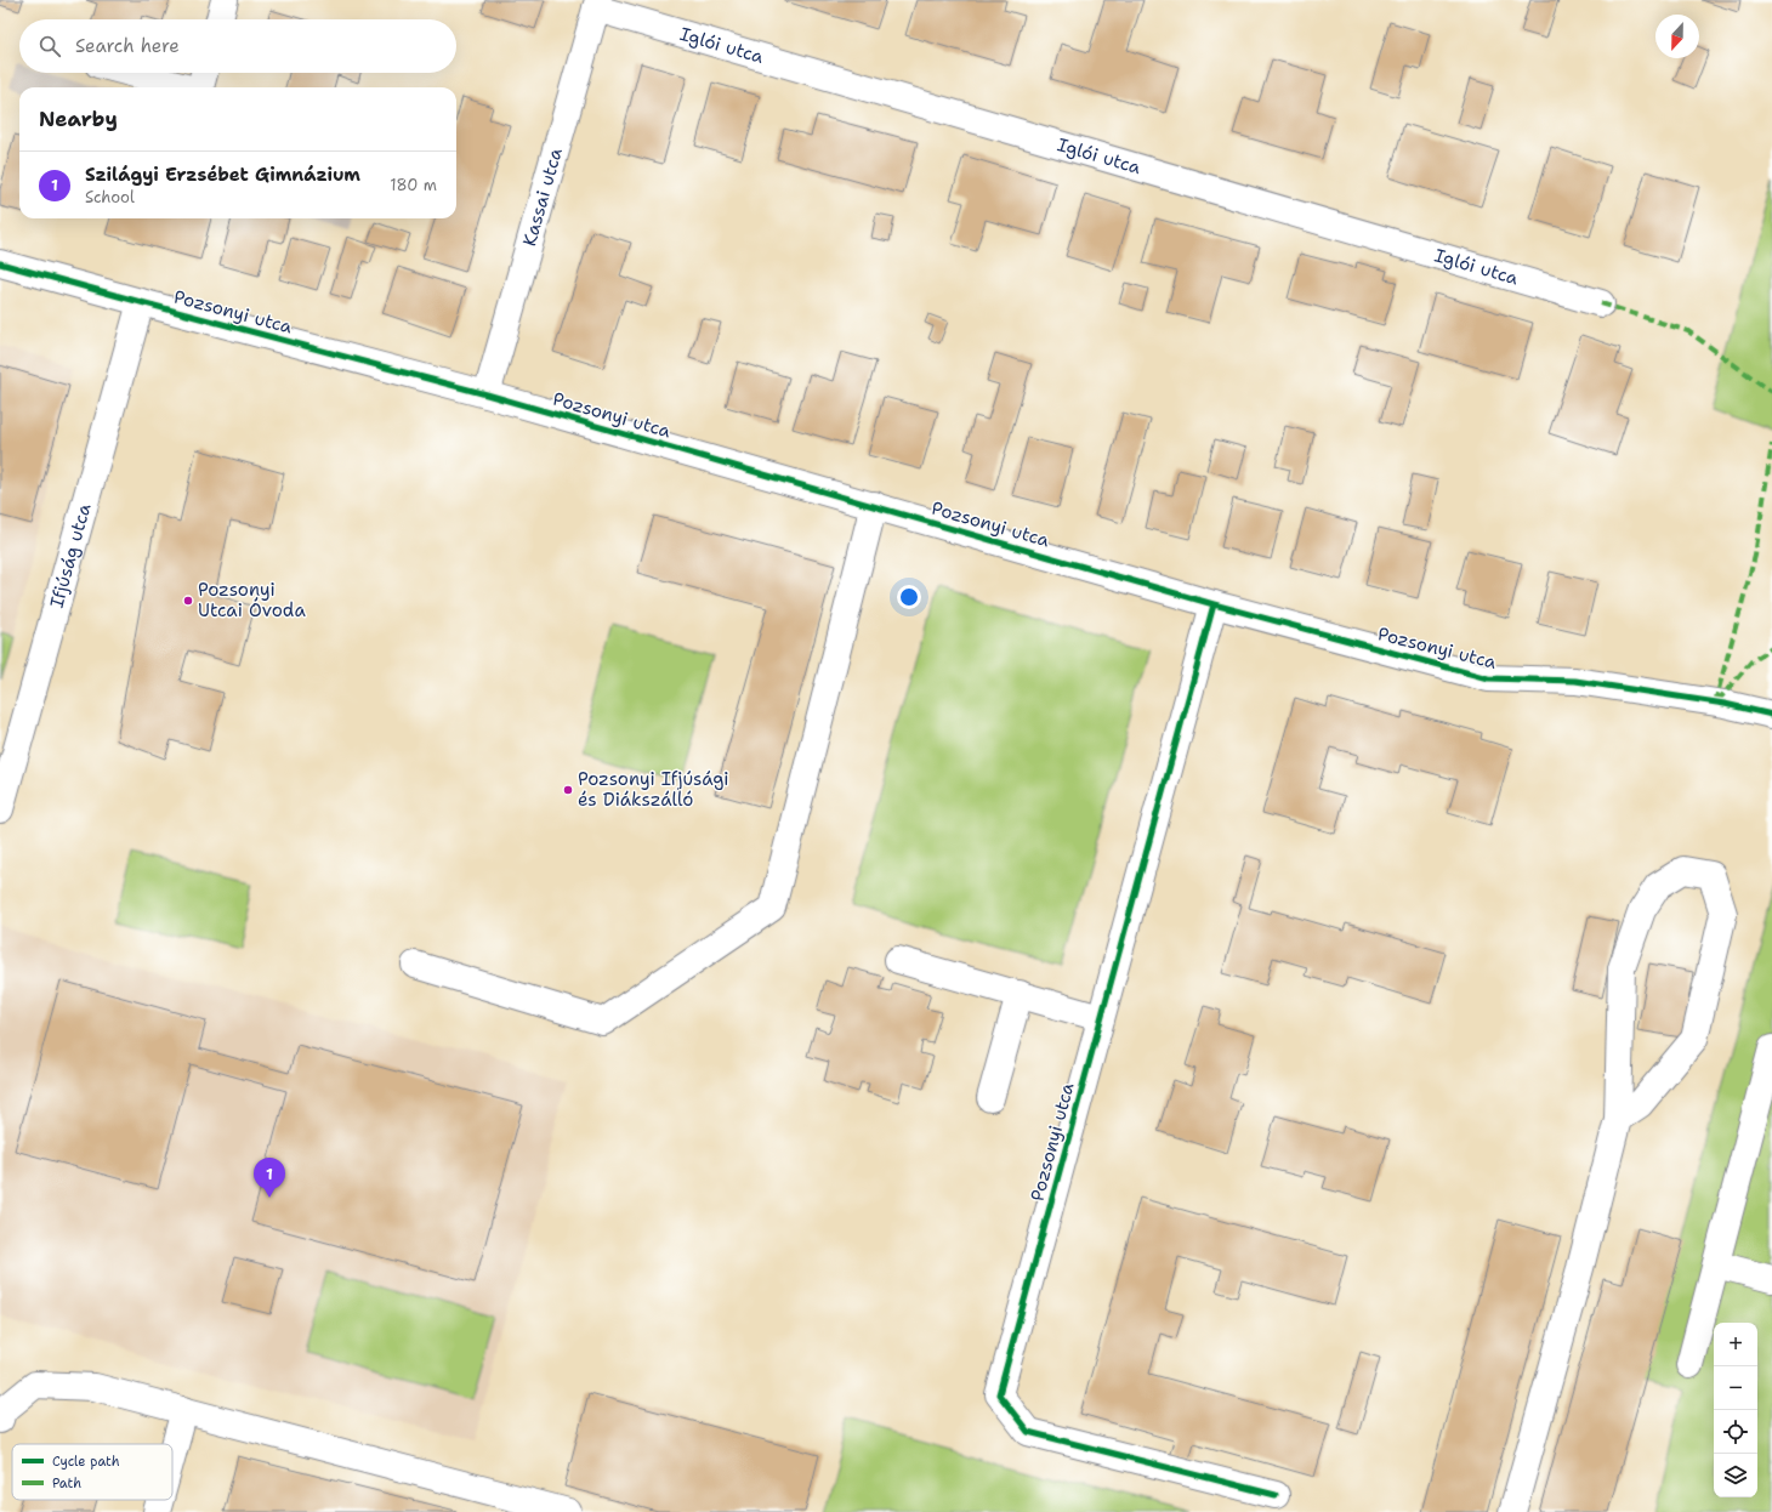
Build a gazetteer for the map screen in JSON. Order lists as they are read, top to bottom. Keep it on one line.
{"streets":{"street":["Iglói utca","Kassai utca","Pozsonyi utca","Ifjúság utca"]},"crossings":[["Iglói utca","Kassai utca"],["Kassai utca","Pozsonyi utca"],["Pozsonyi utca","Ifjúság utca"]],"places":["Pozsonyi Utcai Óvoda","Pozsonyi Ifjúsági és Diákszálló"],"legend":["Cycle path","Path"],"north":"bottom","page":{"search":"Search here","heading":"Nearby","list":[{"mark":"1","name":"Szilágyi Erzsébet Gimnázium","note":"School","value":"180 m"}],"pins":"1","map_buttons":["+","−"]}}
